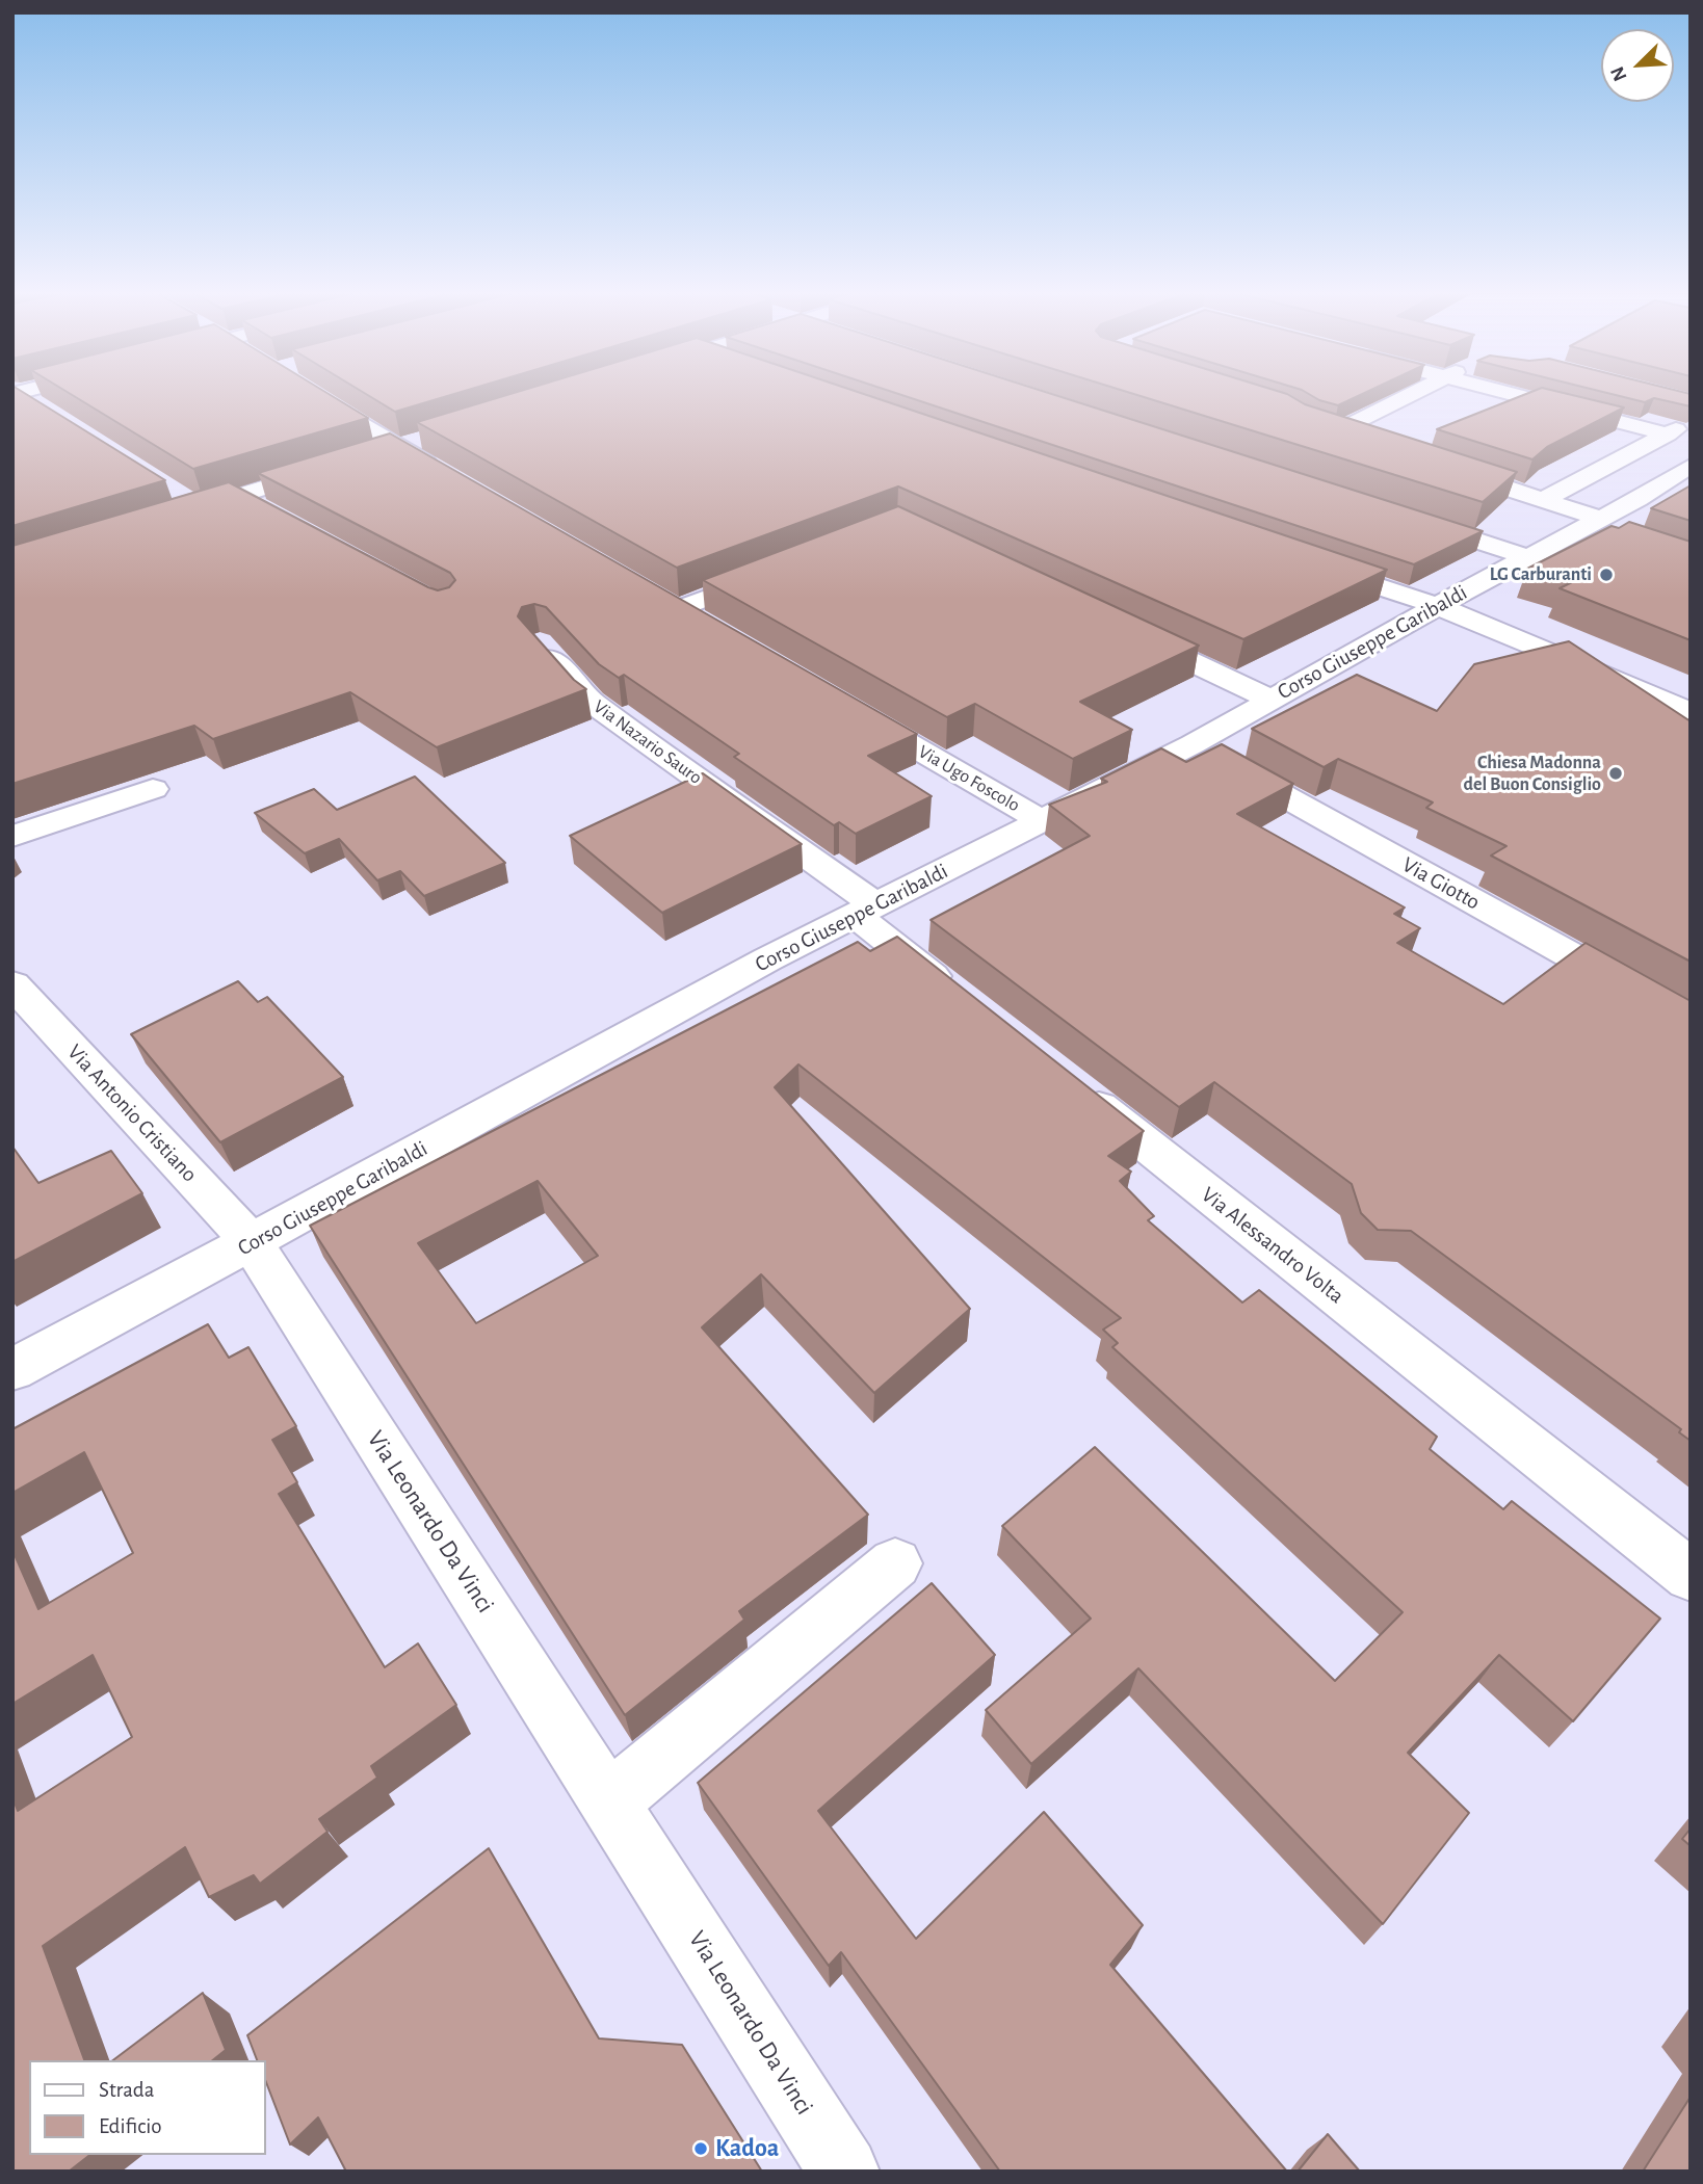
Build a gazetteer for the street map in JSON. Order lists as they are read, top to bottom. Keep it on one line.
{"streets":{"street":["Corso Giuseppe Garibaldi","Via Nazario Sauro","Via Ugo Foscolo","Via Giotto","Via Antonio Cristiano","Via Alessandro Volta","Via Leonardo Da Vinci"]},"crossings":[["Corso Giuseppe Garibaldi","Via Nazario Sauro"],["Corso Giuseppe Garibaldi","Via Ugo Foscolo"],["Corso Giuseppe Garibaldi","Via Giotto"],["Corso Giuseppe Garibaldi","Via Antonio Cristiano"],["Corso Giuseppe Garibaldi","Via Leonardo Da Vinci"],["Via Antonio Cristiano","Via Leonardo Da Vinci"]],"places":["LG Carburanti","Chiesa Madonna del Buon Consiglio","Kadoa"],"legend":["Strada","Edificio"],"north":"bottom left"}
